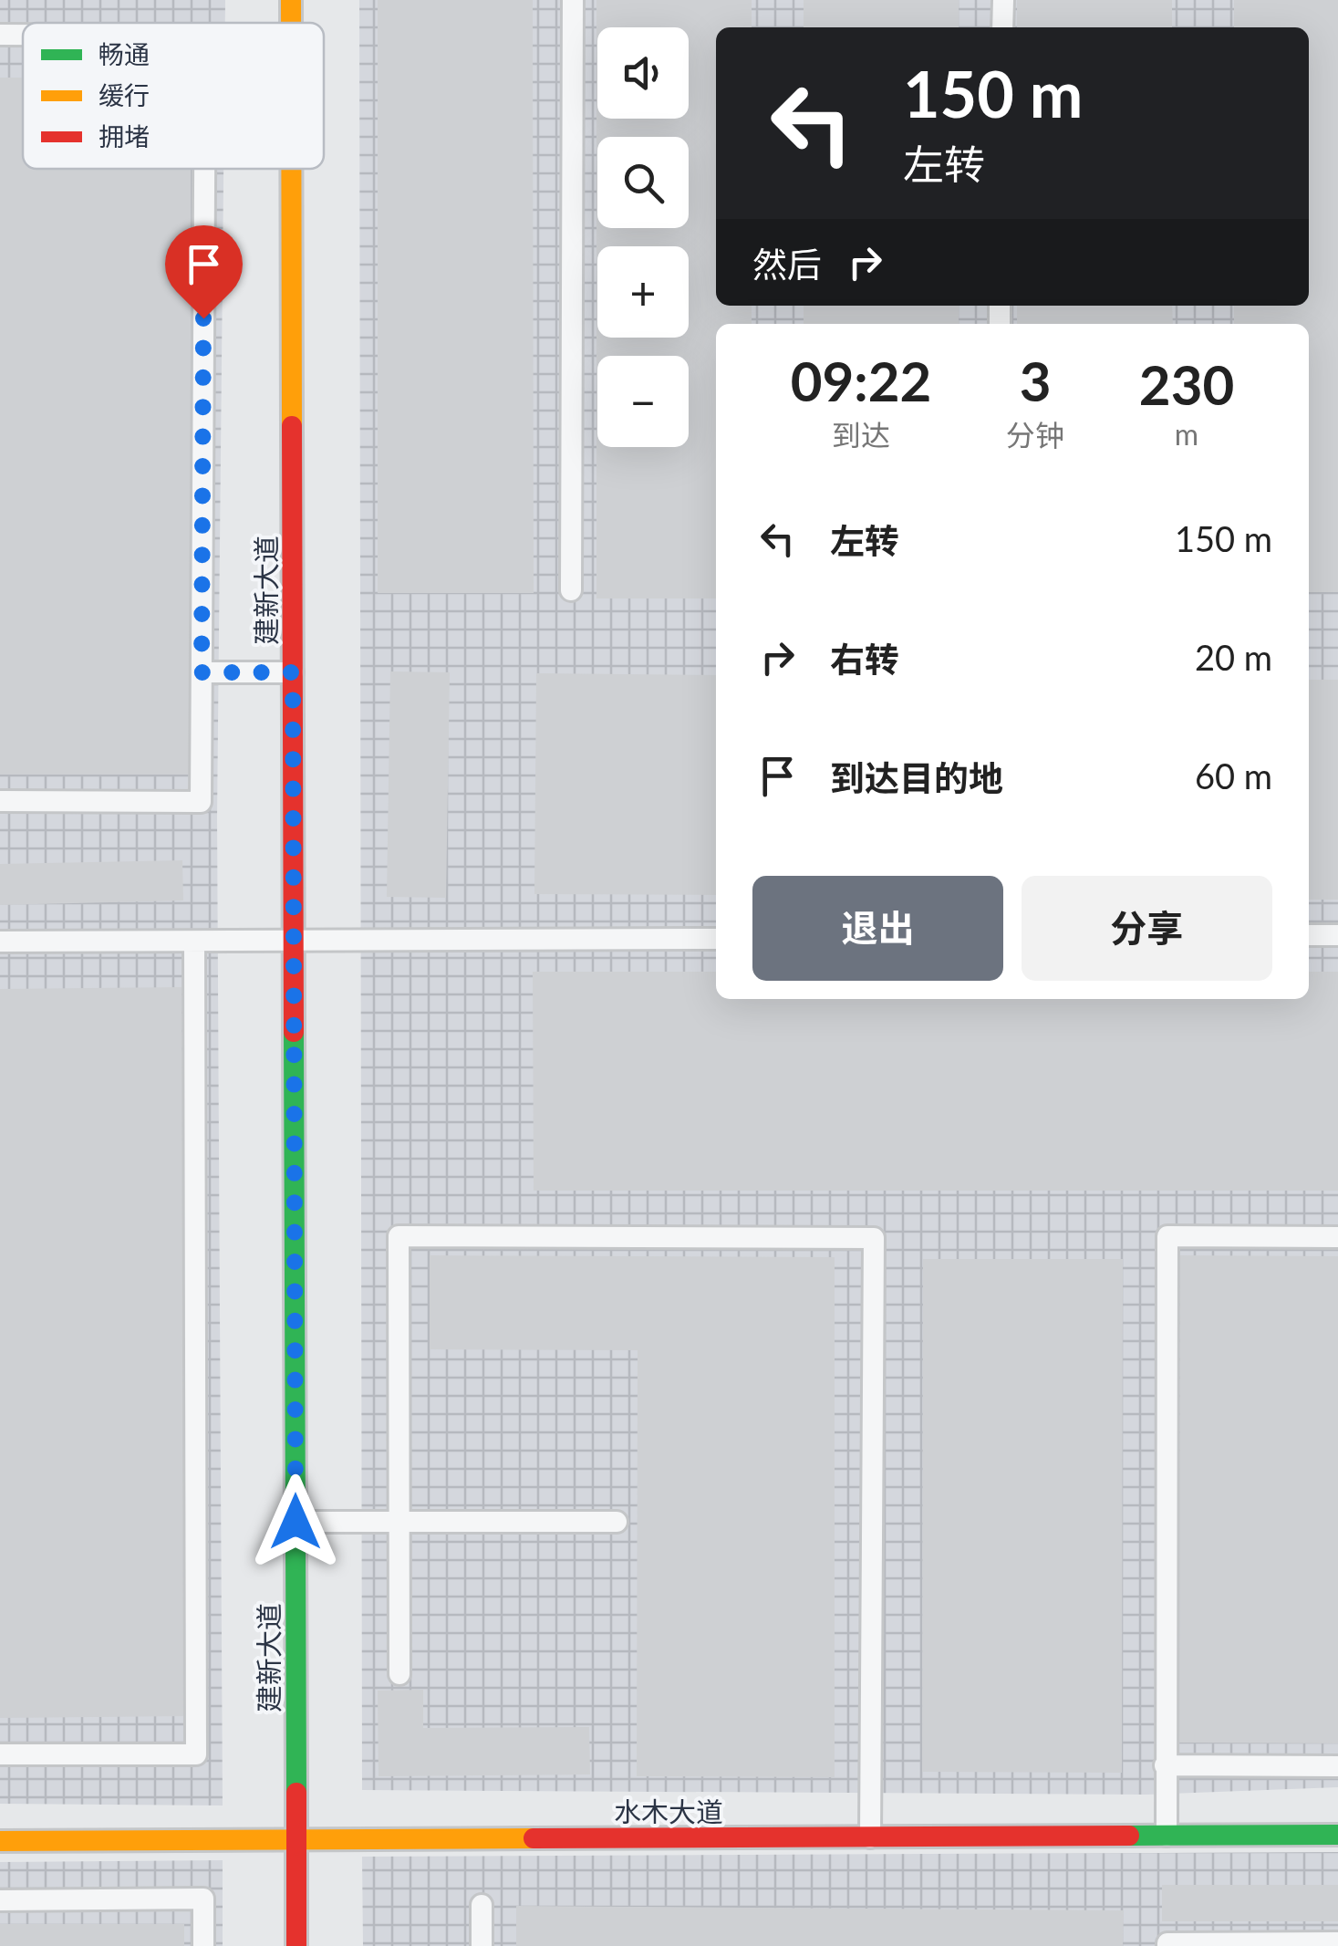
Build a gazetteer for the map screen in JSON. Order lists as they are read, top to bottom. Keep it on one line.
{"streets":{"street":["建新大道","水木大道"]},"crossings":[["建新大道","水木大道"]],"legend":["畅通","缓行","拥堵"],"page":{"map_buttons":["+","−"],"turn":["150 m","左转"],"then":"然后","eta":["09:22","到达","3","分钟","230","m"],"list":[{"name":"左转","value":"150 m"},{"name":"右转","value":"20 m"},{"name":"到达目的地","value":"60 m"}],"buttons":["退出","分享"]}}
